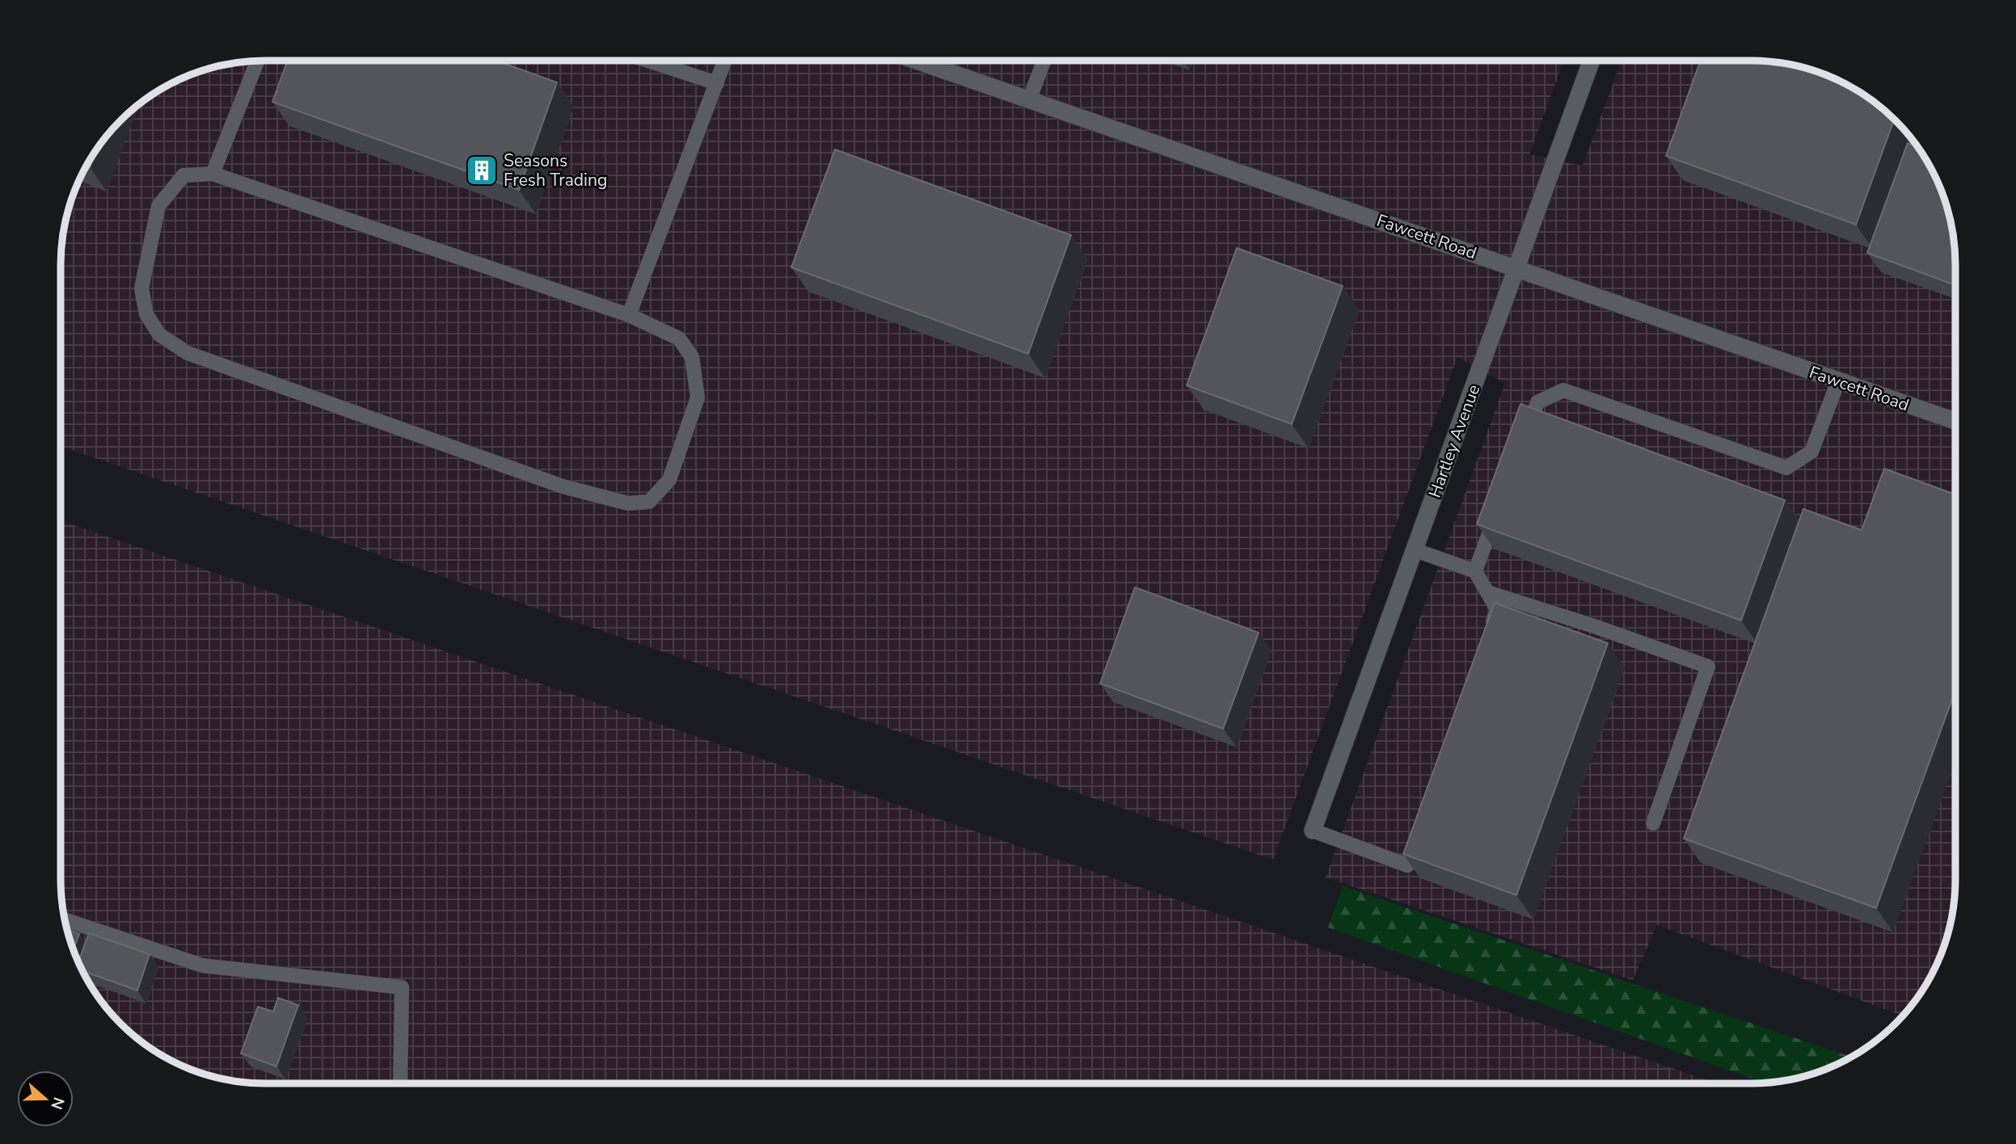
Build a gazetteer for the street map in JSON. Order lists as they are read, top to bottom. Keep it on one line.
{"streets":{"street":["Fawcett Road","Hartley Avenue"]},"crossings":[["Fawcett Road","Hartley Avenue"]],"places":{"building":["Seasons Fresh Trading"]},"north":"right"}
